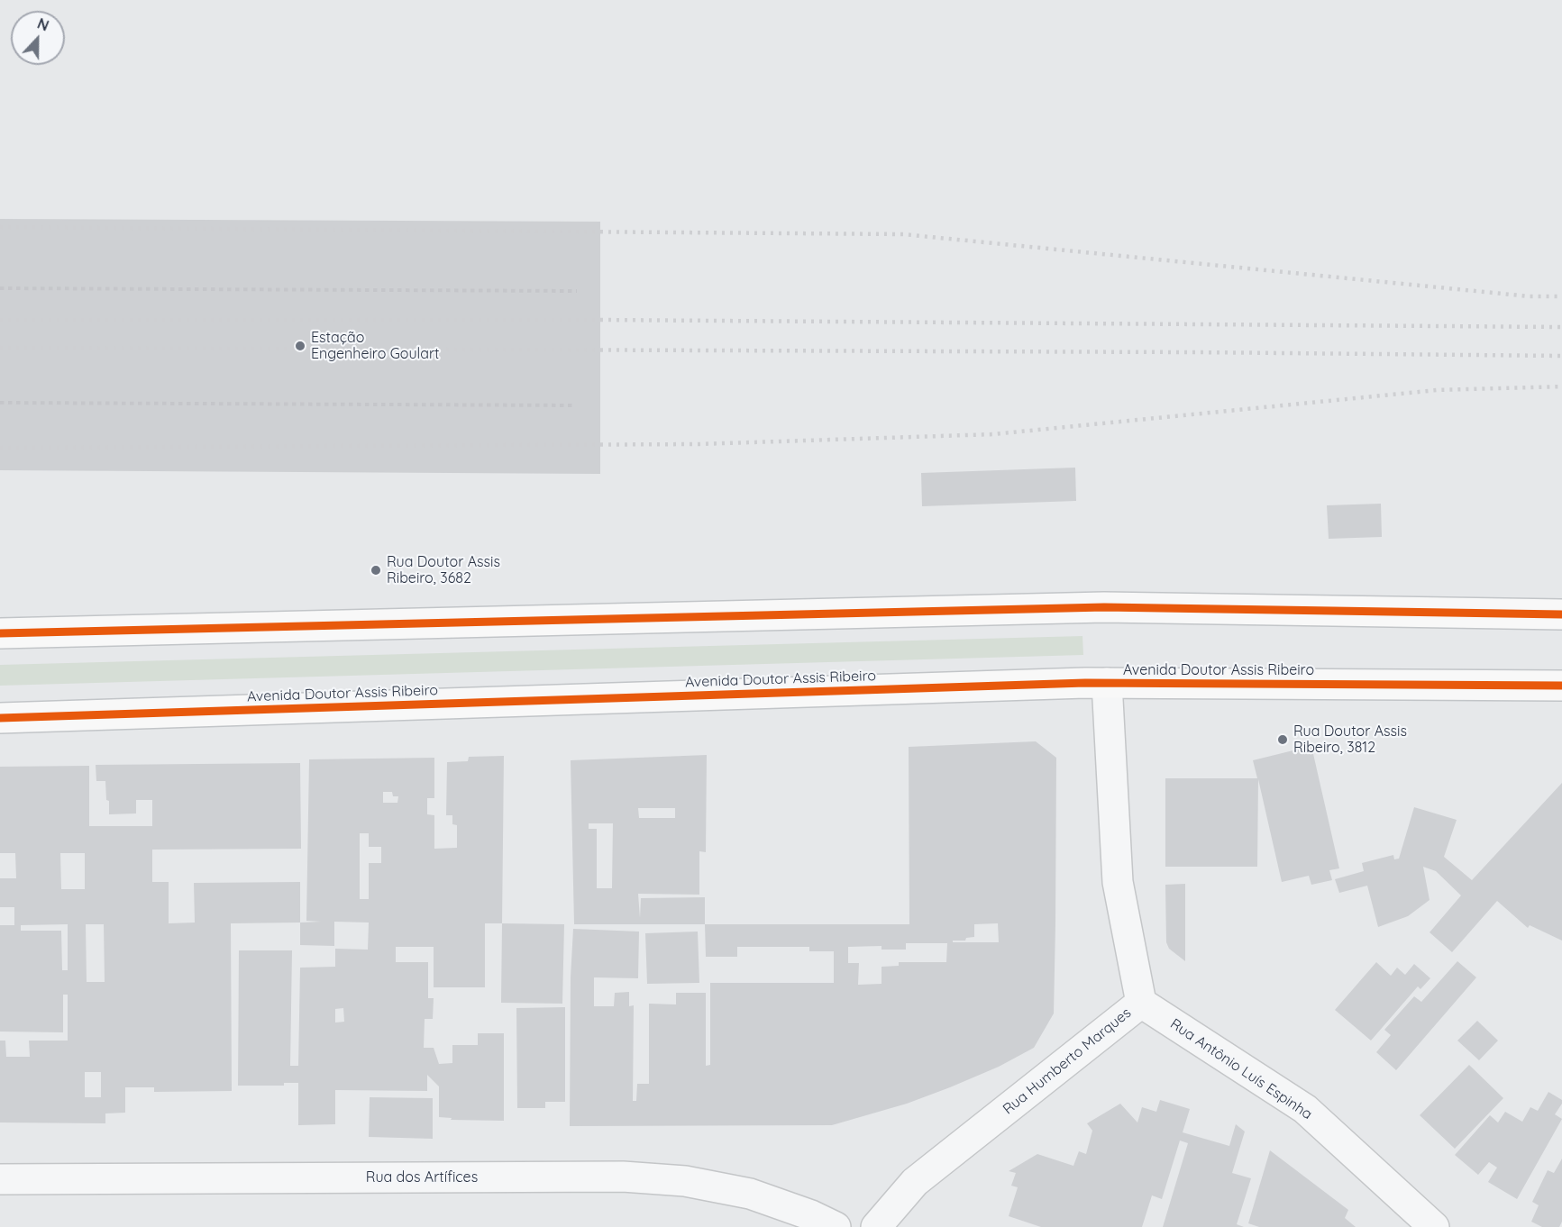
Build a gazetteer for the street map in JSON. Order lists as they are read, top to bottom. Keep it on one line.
{"streets":{"main road":["Avenida Doutor Assis Ribeiro"],"street":["Rua Humberto Marques","Rua Antônio Luís Espinha","Rua dos Artífices"]},"crossings":[["Avenida Doutor Assis Ribeiro","Rua Humberto Marques"],["Rua Humberto Marques","Rua Antônio Luís Espinha"]],"places":["Estação Engenheiro Goulart","Rua Doutor Assis Ribeiro, 3682","Rua Doutor Assis Ribeiro, 3812"],"north":"top"}
